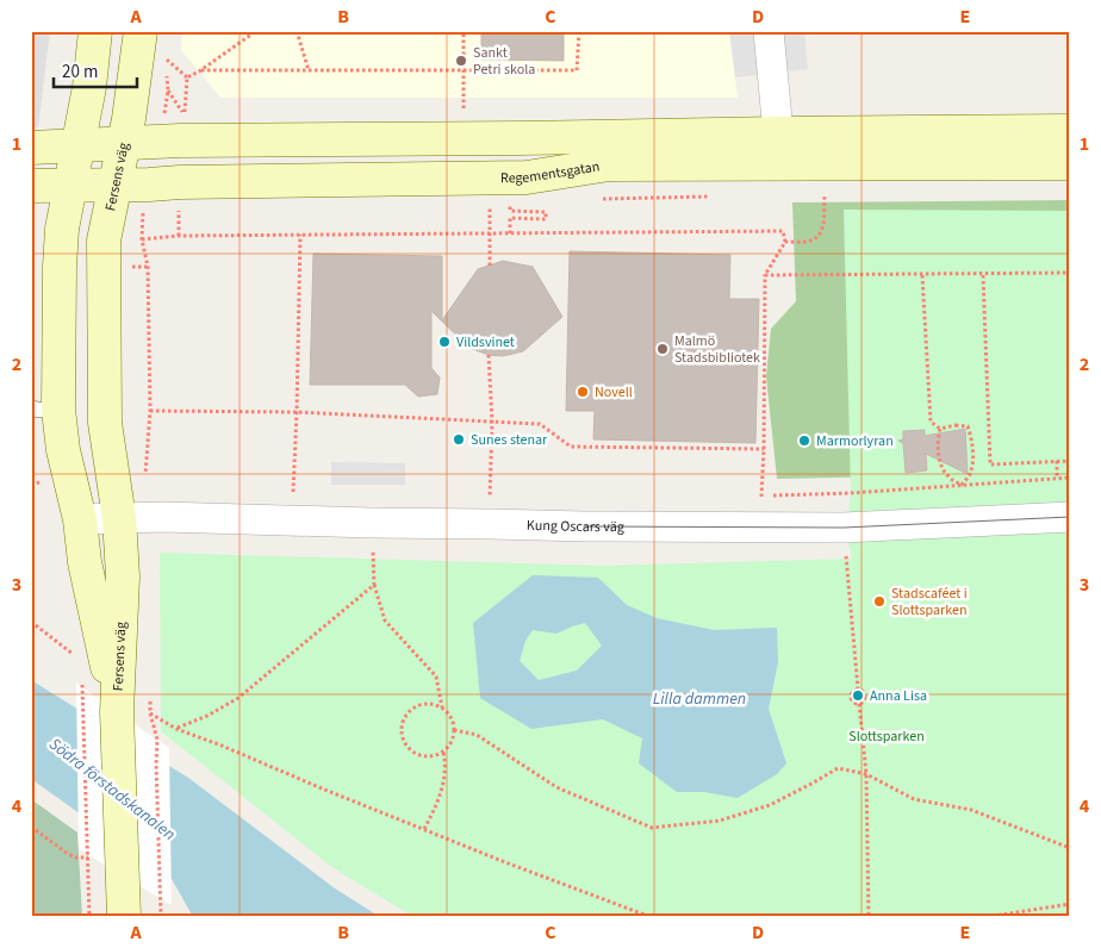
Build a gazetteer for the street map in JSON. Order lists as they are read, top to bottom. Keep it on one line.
{"streets":{"main road":["Regementsgatan","Fersens väg"],"street":["Kung Oscars väg"]},"crossings":[["Regementsgatan","Fersens väg"],["Fersens väg","Kung Oscars väg"]],"water":["Lilla dammen","Södra förstadskanalen"],"parks":["Slottsparken"],"places":["Sankt Petri skola","Vildsvinet","Malmö Stadsbibliotek","Novell","Sunes stenar","Marmorlyran","Stadscaféet i Slottsparken","Anna Lisa"],"scale_bar":"20 m","grid":{"columns":["A","B","C","D","E"],"rows":["1","2","3","4"]}}
